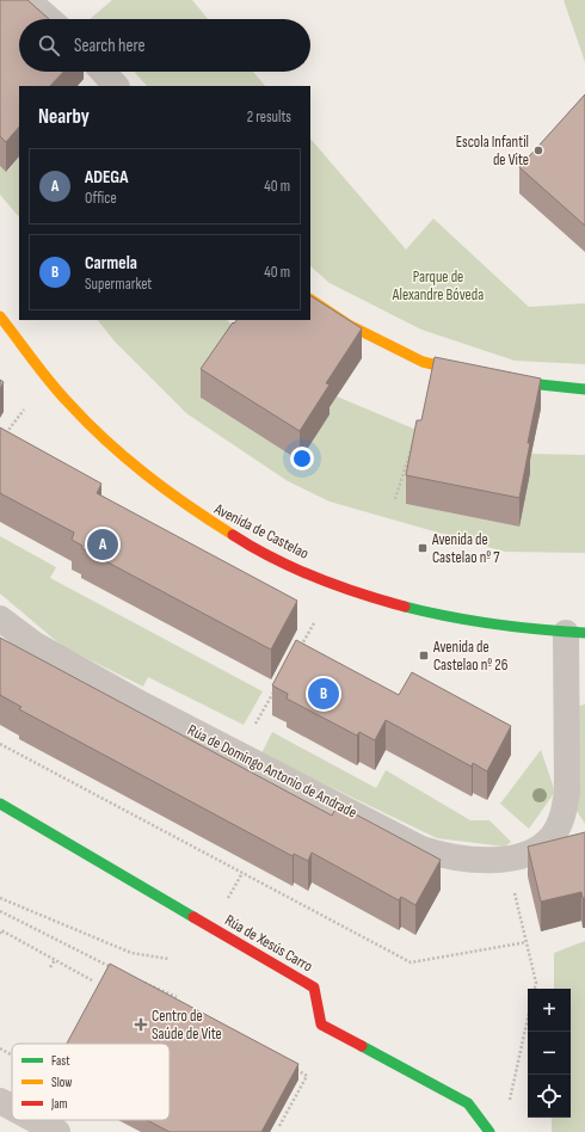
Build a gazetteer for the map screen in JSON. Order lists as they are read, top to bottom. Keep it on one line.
{"streets":{"street":["Avenida de Castelao","Rúa de Domingo Antonio de Andrade","Rúa de Xesús Carro"]},"crossings":[["Avenida de Castelao","Rúa de Domingo Antonio de Andrade"]],"parks":["Parque de Alexandre Bóveda"],"places":{"other":["Escola Infantil de Vite"],"transit":["Avenida de Castelao nº 7","Avenida de Castelao nº 26"],"health":["Centro de Saúde de Vite"]},"legend":["Fast","Slow","Jam"],"page":{"search":"Search here","heading":["Nearby","2 results"],"list":[{"mark":"A","name":"ADEGA","note":"Office","value":"40 m"},{"mark":"B","name":"Carmela","note":"Supermarket","value":"40 m"}],"pins":["A","B"],"map_buttons":["+","−"]}}
